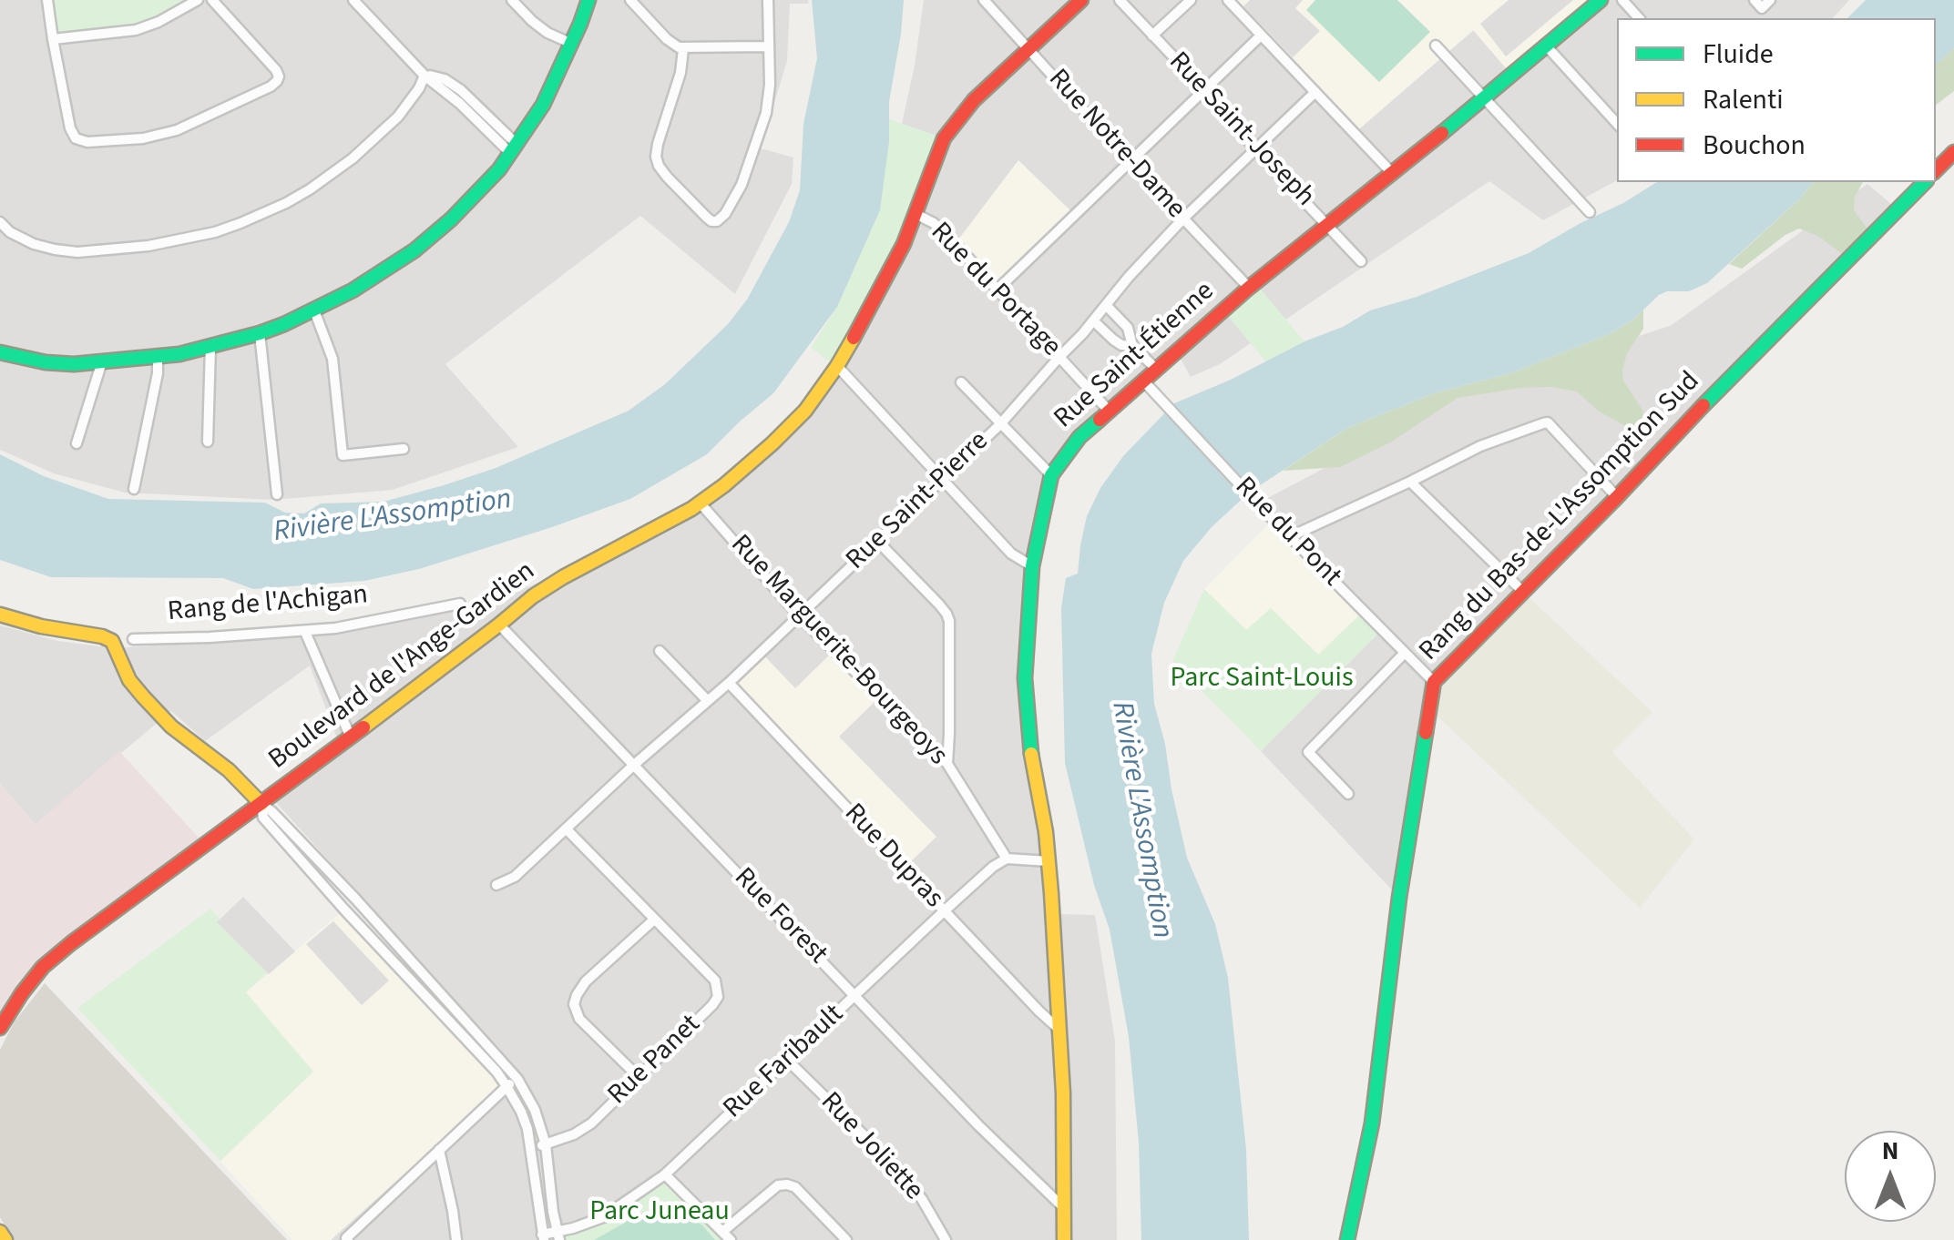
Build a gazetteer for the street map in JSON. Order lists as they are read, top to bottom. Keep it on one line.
{"streets":{"street":["Rue Saint-Joseph","Rue Notre-Dame","Rue du Portage","Rue Saint-Étienne","Rue Saint-Pierre","Rang du Bas-de-L'Assomption Sud","Rue du Pont","Rang de l'Achigan","Rue Marguerite-Bourgeoys","Boulevard de l'Ange-Gardien","Rue Dupras","Rue Forest","Rue Panet","Rue Faribault","Rue Joliette"]},"crossings":[["Rue Saint-Joseph","Rue Saint-Étienne"],["Rue Saint-Joseph","Rue Saint-Pierre"],["Rue Notre-Dame","Rue Saint-Étienne"],["Rue Notre-Dame","Rue Saint-Pierre"],["Rue Notre-Dame","Boulevard de l'Ange-Gardien"],["Rue du Portage","Rue Saint-Étienne"],["Rue du Portage","Rue Saint-Pierre"],["Rue du Portage","Boulevard de l'Ange-Gardien"],["Rue Saint-Étienne","Rue du Pont"],["Rue Saint-Étienne","Rue Dupras"],["Rue Saint-Étienne","Rue Forest"],["Rue Saint-Pierre","Rue Marguerite-Bourgeoys"],["Rue Saint-Pierre","Rue Dupras"],["Rue Saint-Pierre","Rue Forest"],["Rue Saint-Pierre","Rue Panet"],["Rang du Bas-de-L'Assomption Sud","Rue du Pont"],["Rue Marguerite-Bourgeoys","Boulevard de l'Ange-Gardien"],["Rue Marguerite-Bourgeoys","Rue Faribault"],["Boulevard de l'Ange-Gardien","Rue Forest"],["Rue Dupras","Rue Faribault"],["Rue Forest","Rue Faribault"],["Rue Faribault","Rue Joliette"]],"water":["Rivière L'Assomption"],"parks":["Parc Saint-Louis","Parc Juneau"],"legend":["Fluide","Ralenti","Bouchon"],"north":"top"}
